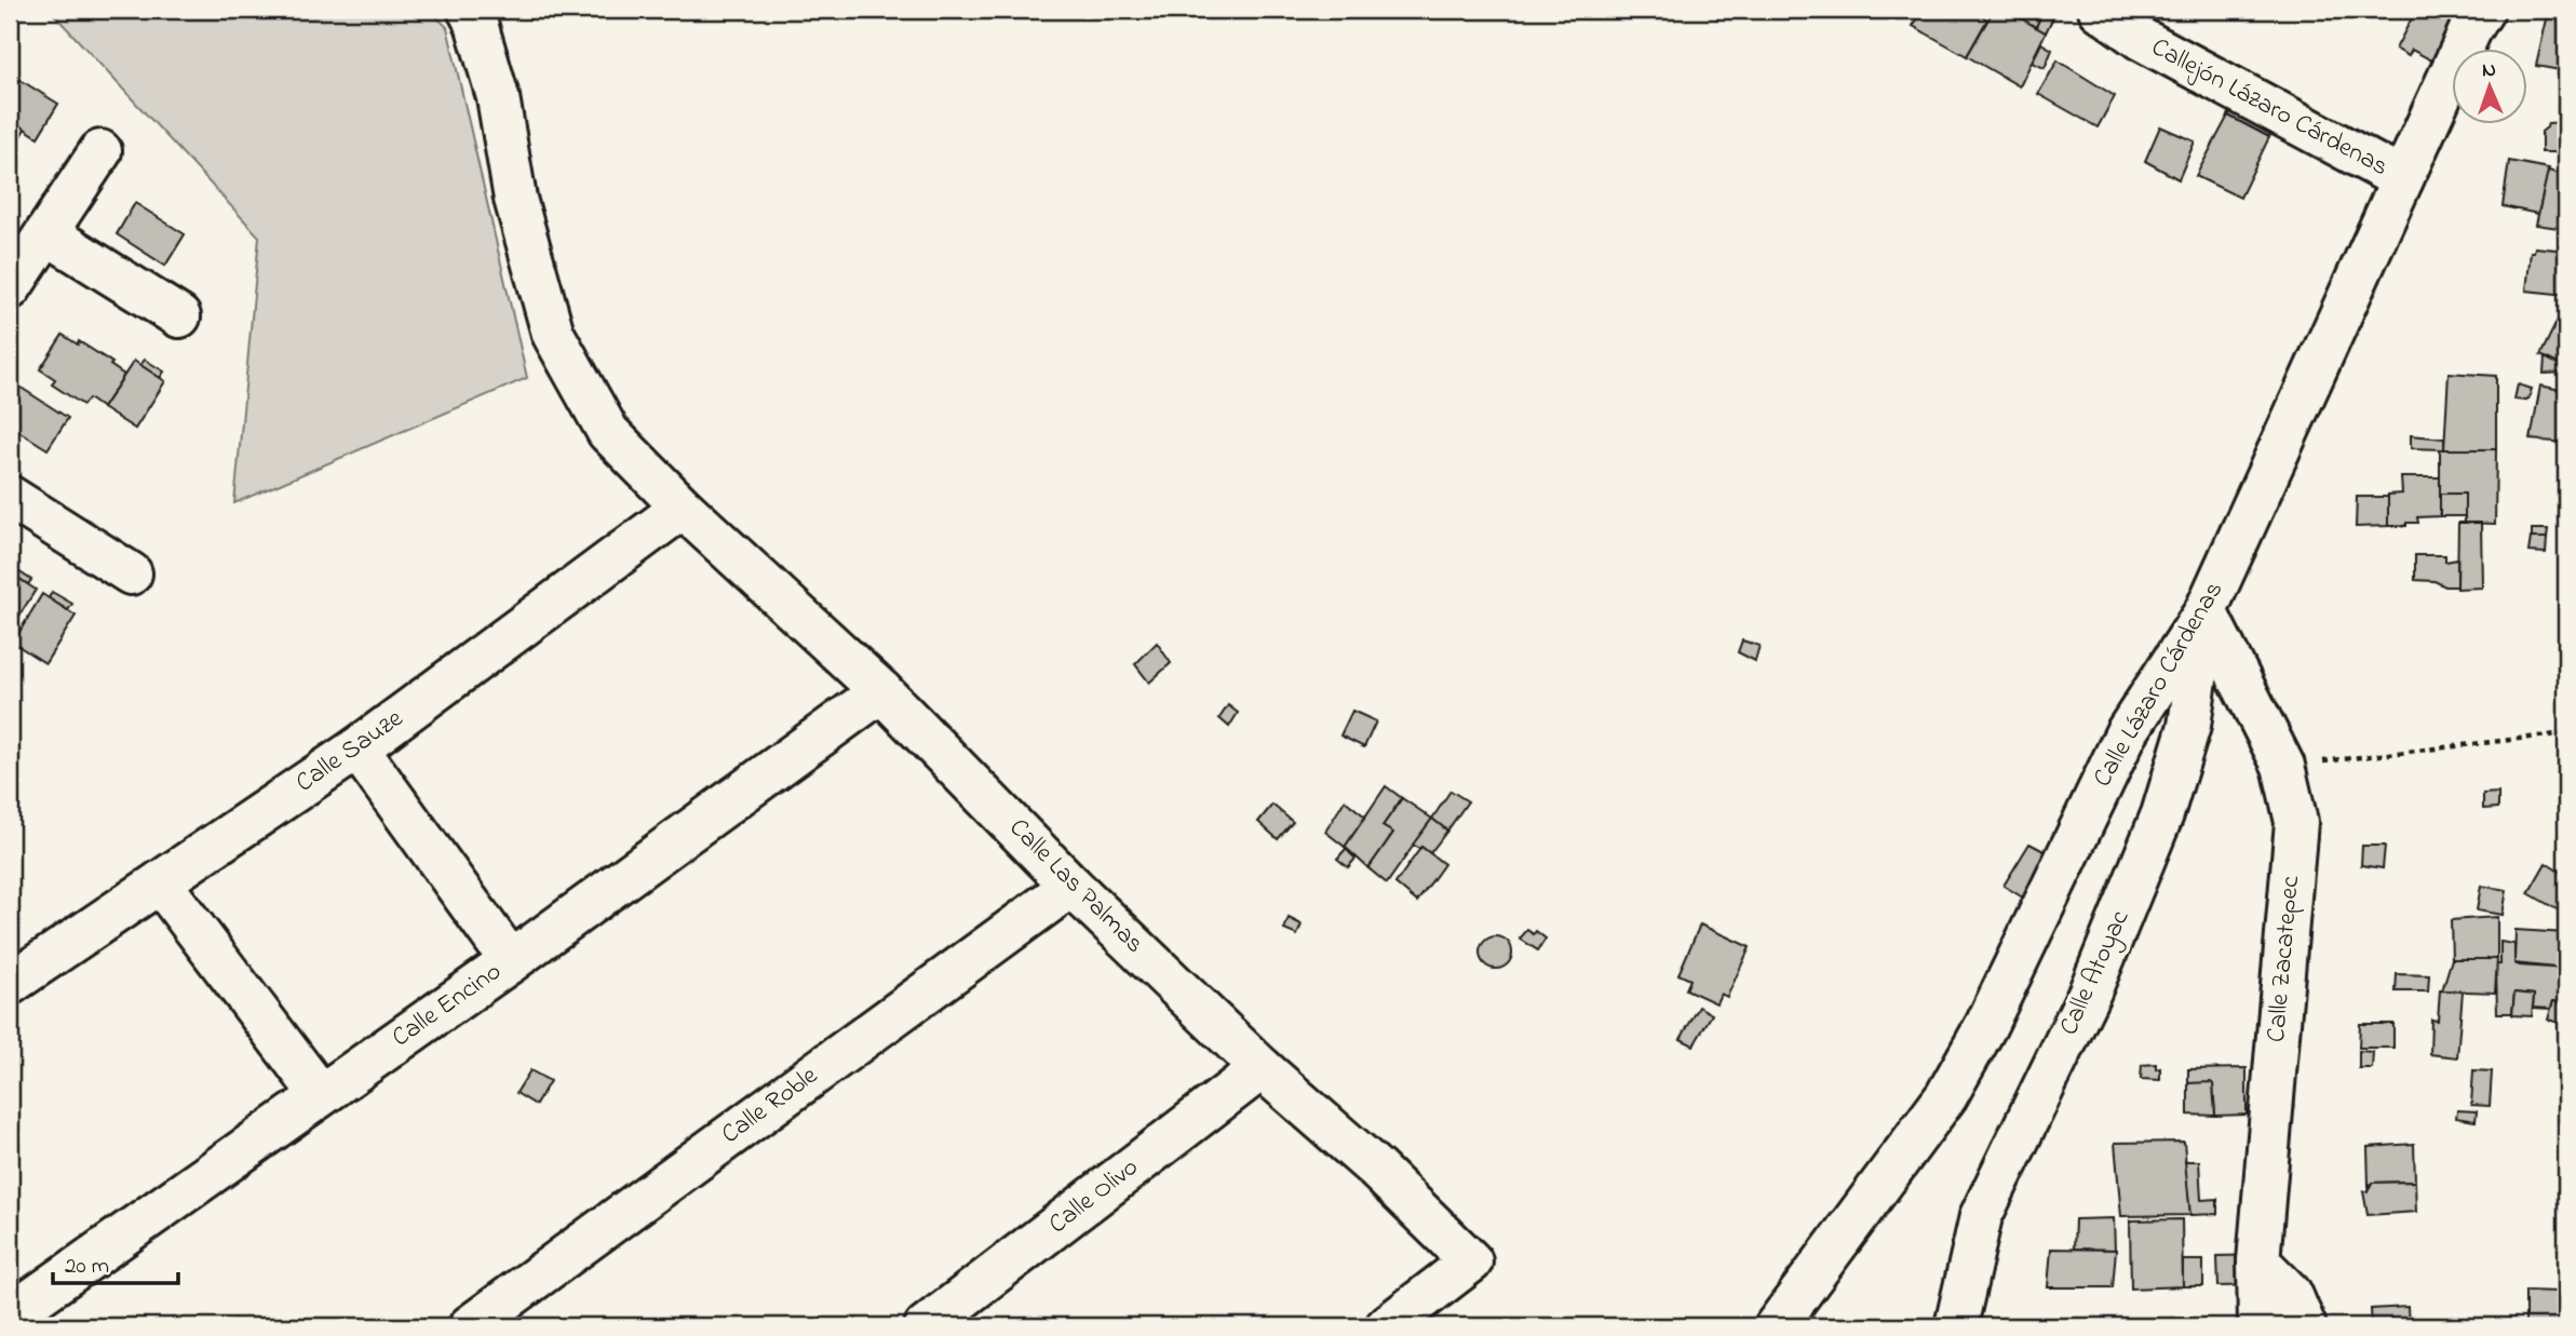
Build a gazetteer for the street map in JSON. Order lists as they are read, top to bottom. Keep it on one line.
{"streets":{"street":["Callejón Lázaro Cárdenas","Calle Lázaro Cárdenas","Calle Sauze","Calle Las Palmas","Calle Zacatepec","Calle Atoyac","Calle Encino","Calle Roble","Calle Olivo"]},"crossings":[["Callejón Lázaro Cárdenas","Calle Lázaro Cárdenas"],["Calle Lázaro Cárdenas","Calle Zacatepec"],["Calle Lázaro Cárdenas","Calle Atoyac"],["Calle Sauze","Calle Las Palmas"],["Calle Las Palmas","Calle Encino"],["Calle Las Palmas","Calle Roble"],["Calle Las Palmas","Calle Olivo"],["Calle Zacatepec","Calle Atoyac"]],"scale_bar":"20 m","north":"top"}
